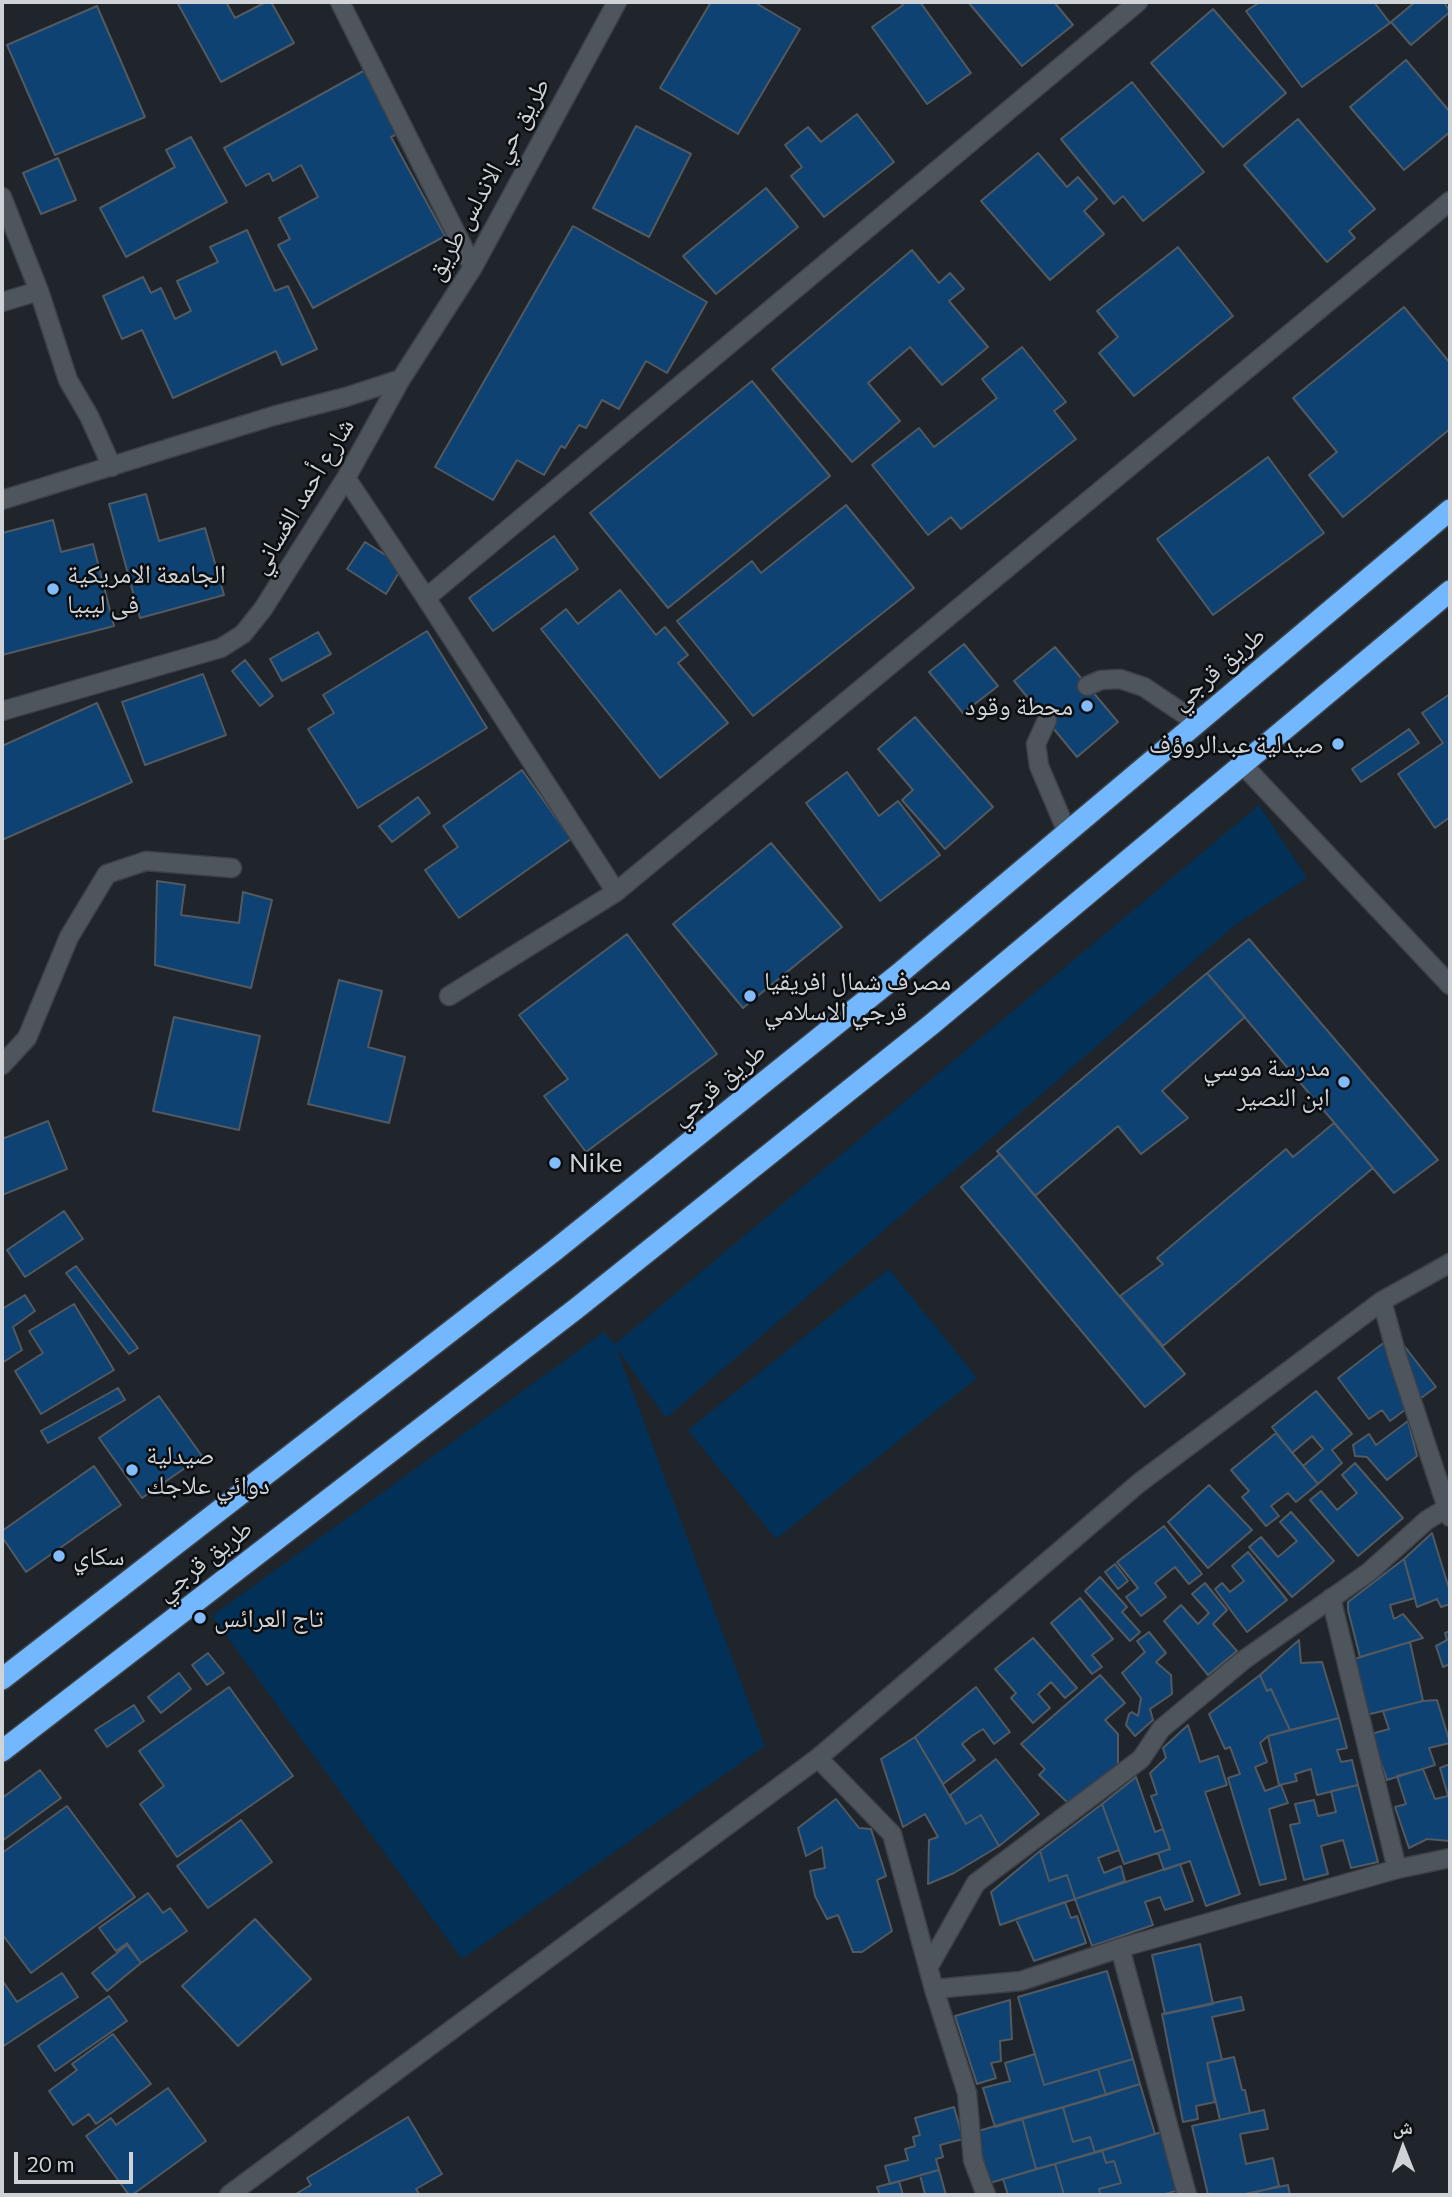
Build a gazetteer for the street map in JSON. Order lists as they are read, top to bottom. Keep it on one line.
{"streets":{"highway":["طريق قرجي"],"street":["طريق حي الاندلس طريق","شارع أحمد الغساني"]},"crossings":[["طريق حي الاندلس طريق","شارع أحمد الغساني"]],"places":["الجامعة الامريكية فى ليبيا","محطة وقود","صيدلية عبدالروؤف","مصرف شمال افريقيا قرجي الاسلامي","مدرسة موسي ابن النصير","Nike","صيدلية دوائي علاجك","سكاي","تاج العرائس"],"scale_bar":"20 m","north":"top"}
